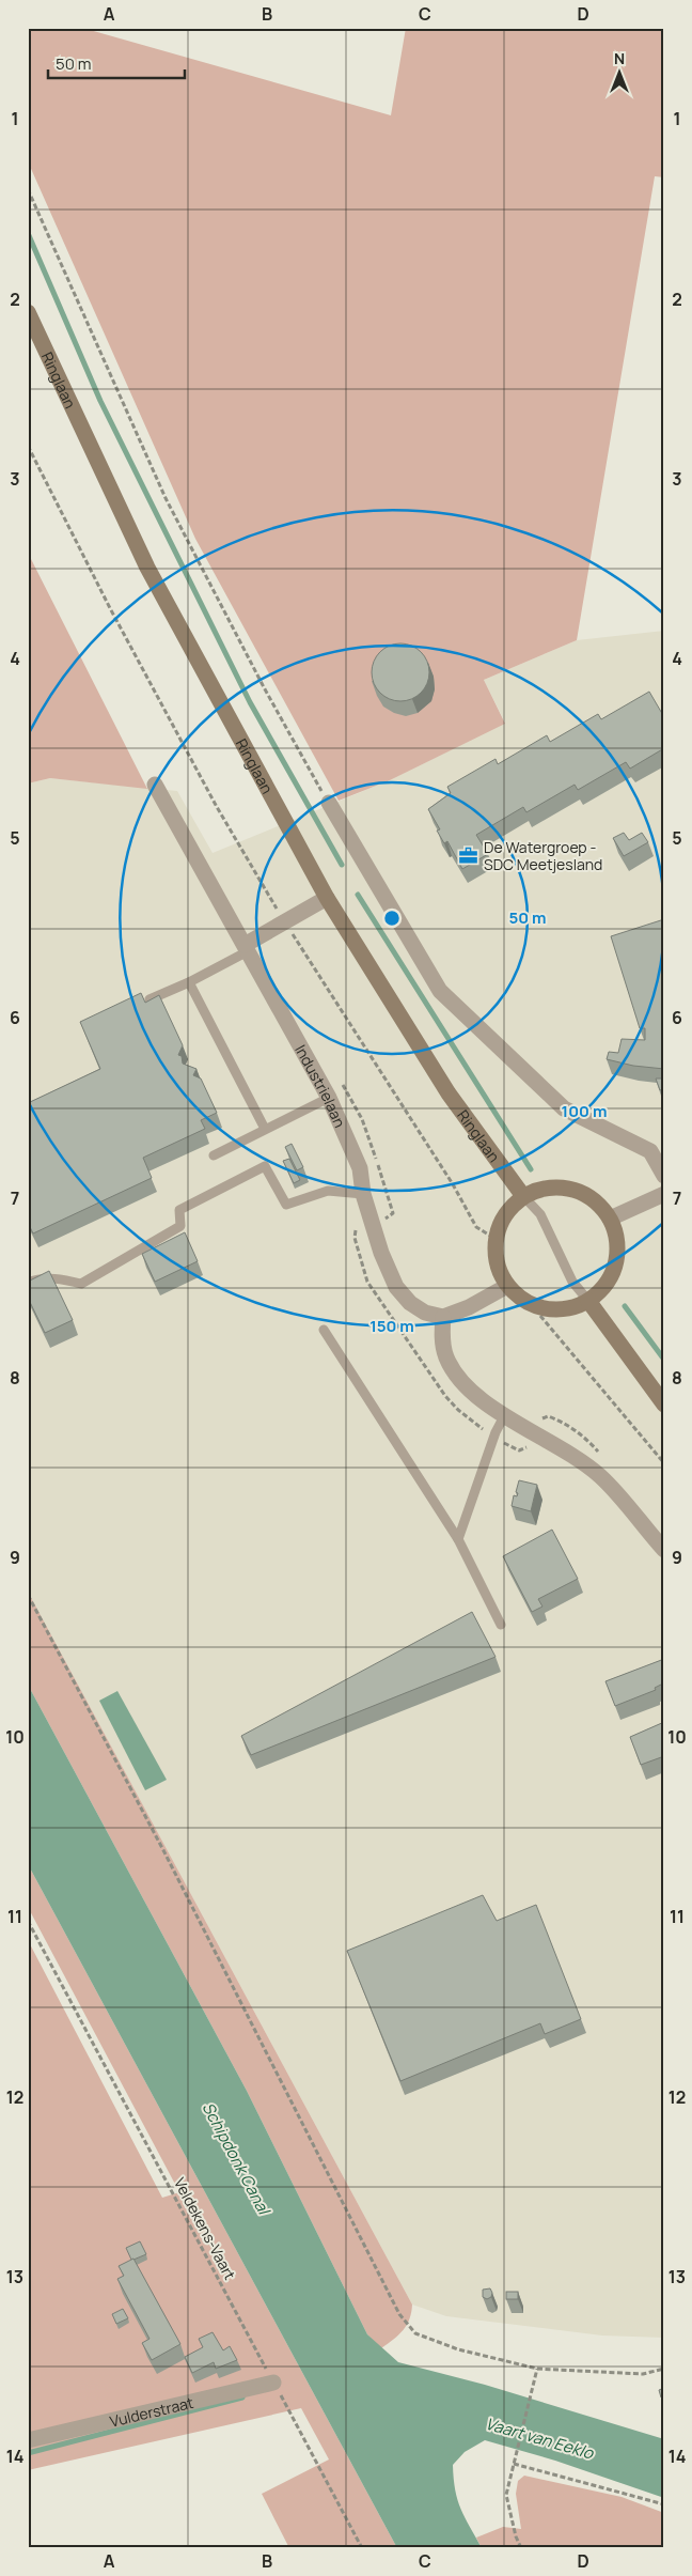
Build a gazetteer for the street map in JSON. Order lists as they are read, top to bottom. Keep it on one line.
{"streets":{"main road":["Ringlaan"],"street":["Industrielaan","Vulderstraat"],"path":["Veldekens-Vaart"]},"crossings":[["Veldekens-Vaart","Vulderstraat"]],"water":["Schipdonk Canal","Vaart van Eeklo"],"places":{"office":["De Watergroep - SDC Meetjesland"]},"scale_bar":"50 m","north":"top","grid":{"columns":["A","B","C","D"],"rows":["1","2","3","4","5","6","7","8","9","10","11","12","13","14"]},"rings":["50 m","100 m","150 m"]}
